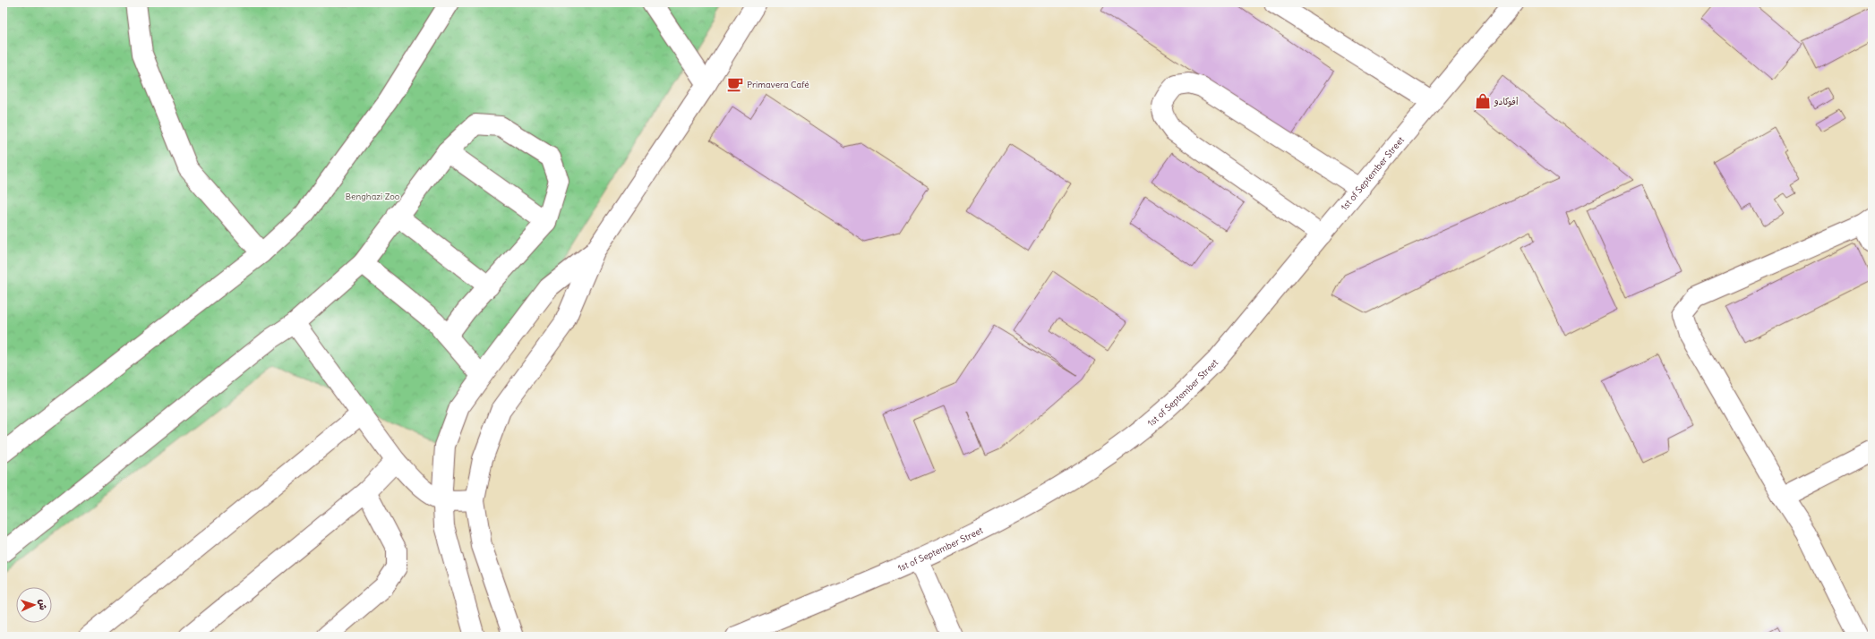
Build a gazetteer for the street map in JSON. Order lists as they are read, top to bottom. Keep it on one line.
{"streets":{"street":["1st of September Street"]},"parks":["Benghazi Zoo"],"places":{"cafe":["Primavera Café"],"shop":["أفوكادو"]},"north":"right"}
